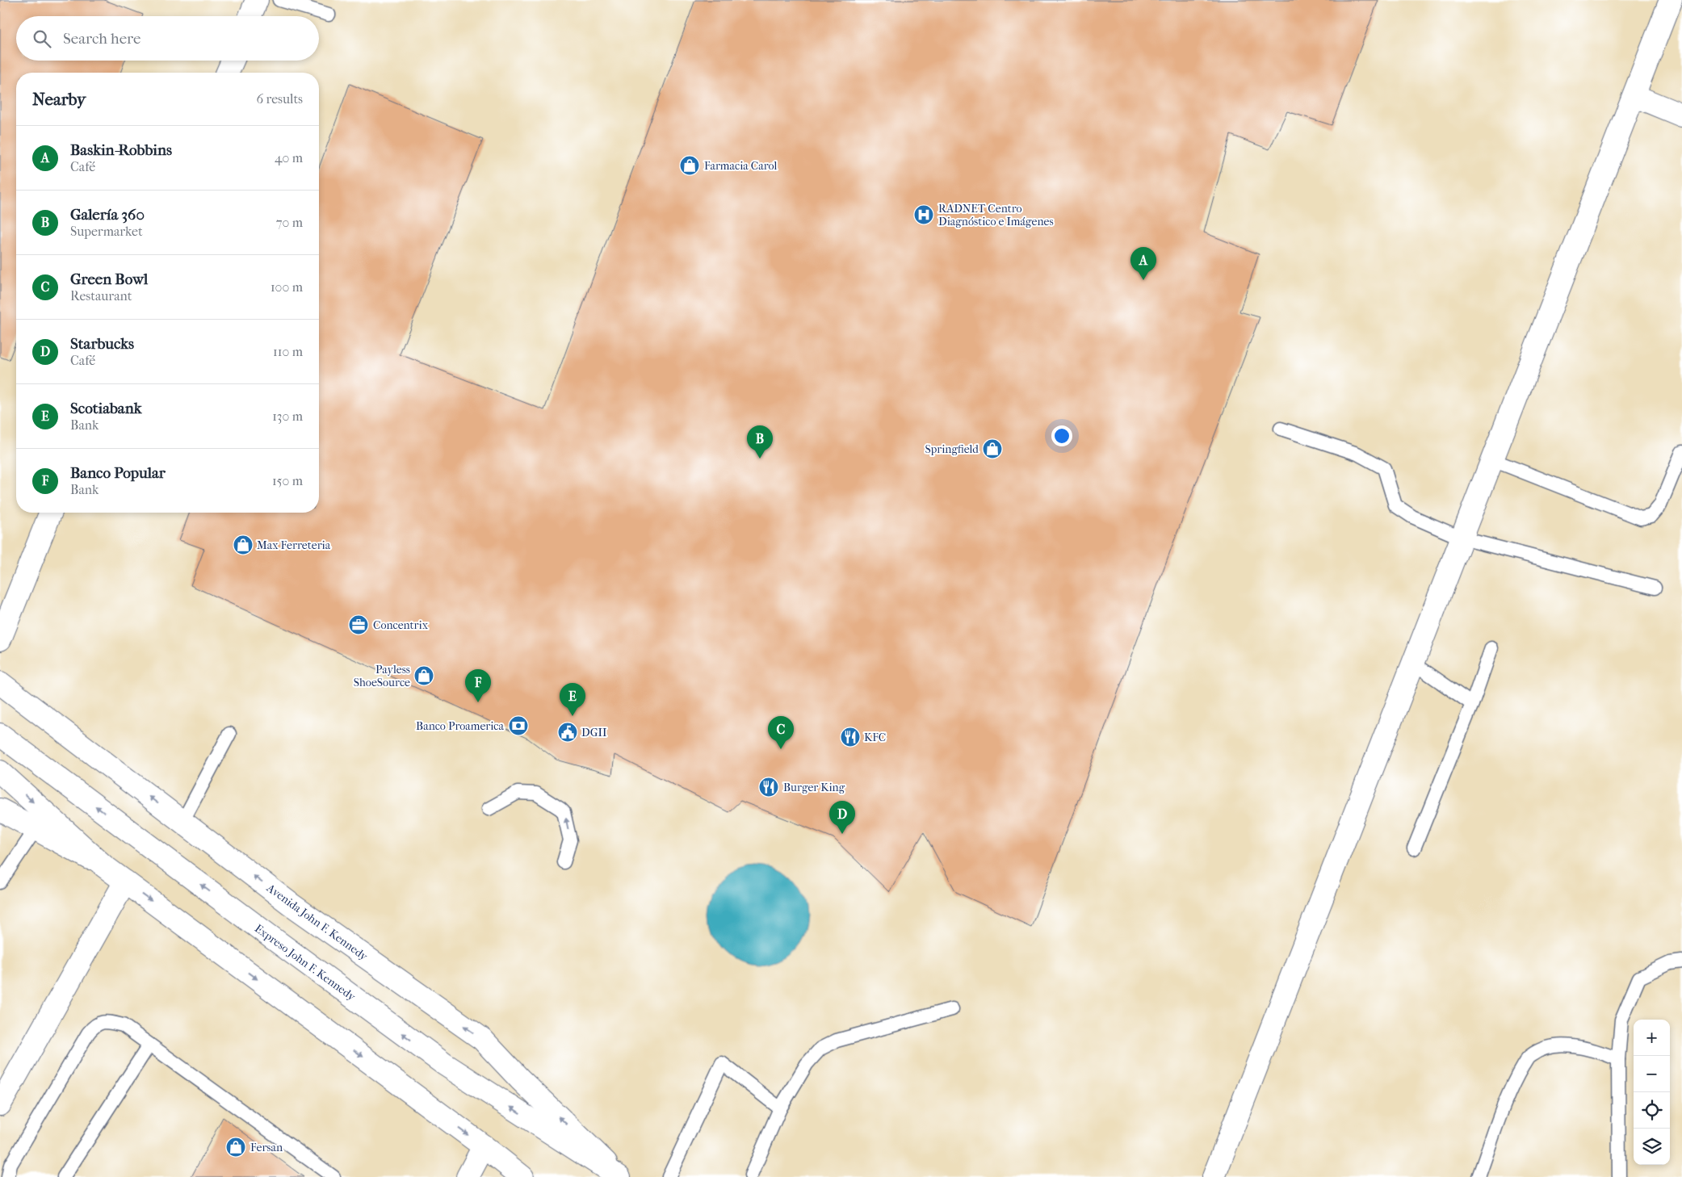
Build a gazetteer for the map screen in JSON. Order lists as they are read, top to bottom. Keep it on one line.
{"streets":{"main road":["Avenida John F. Kennedy","Expreso John F. Kennedy"]},"crossings":[["Avenida John F. Kennedy","Expreso John F. Kennedy"]],"places":{"shop":["Farmacia Carol","Springfield","Max Ferreteria","Payless ShoeSource","Fersan"],"hospital":["RADNET Centro Diagnóstico e Imágenes"],"office":["Concentrix"],"bank":["Banco Proamerica"],"public building":["DGII"],"restaurant":["KFC","Burger King"]},"page":{"search":"Search here","heading":["Nearby","6 results"],"list":[{"mark":"A","name":"Baskin-Robbins","note":"Café","value":"40 m"},{"mark":"B","name":"Galería 360","note":"Supermarket","value":"70 m"},{"mark":"C","name":"Green Bowl","note":"Restaurant","value":"100 m"},{"mark":"D","name":"Starbucks","note":"Café","value":"110 m"},{"mark":"E","name":"Scotiabank","note":"Bank","value":"130 m"},{"mark":"F","name":"Banco Popular","note":"Bank","value":"150 m"}],"pins":["A","B","F","E","C","D"],"map_buttons":["+","−"]}}
